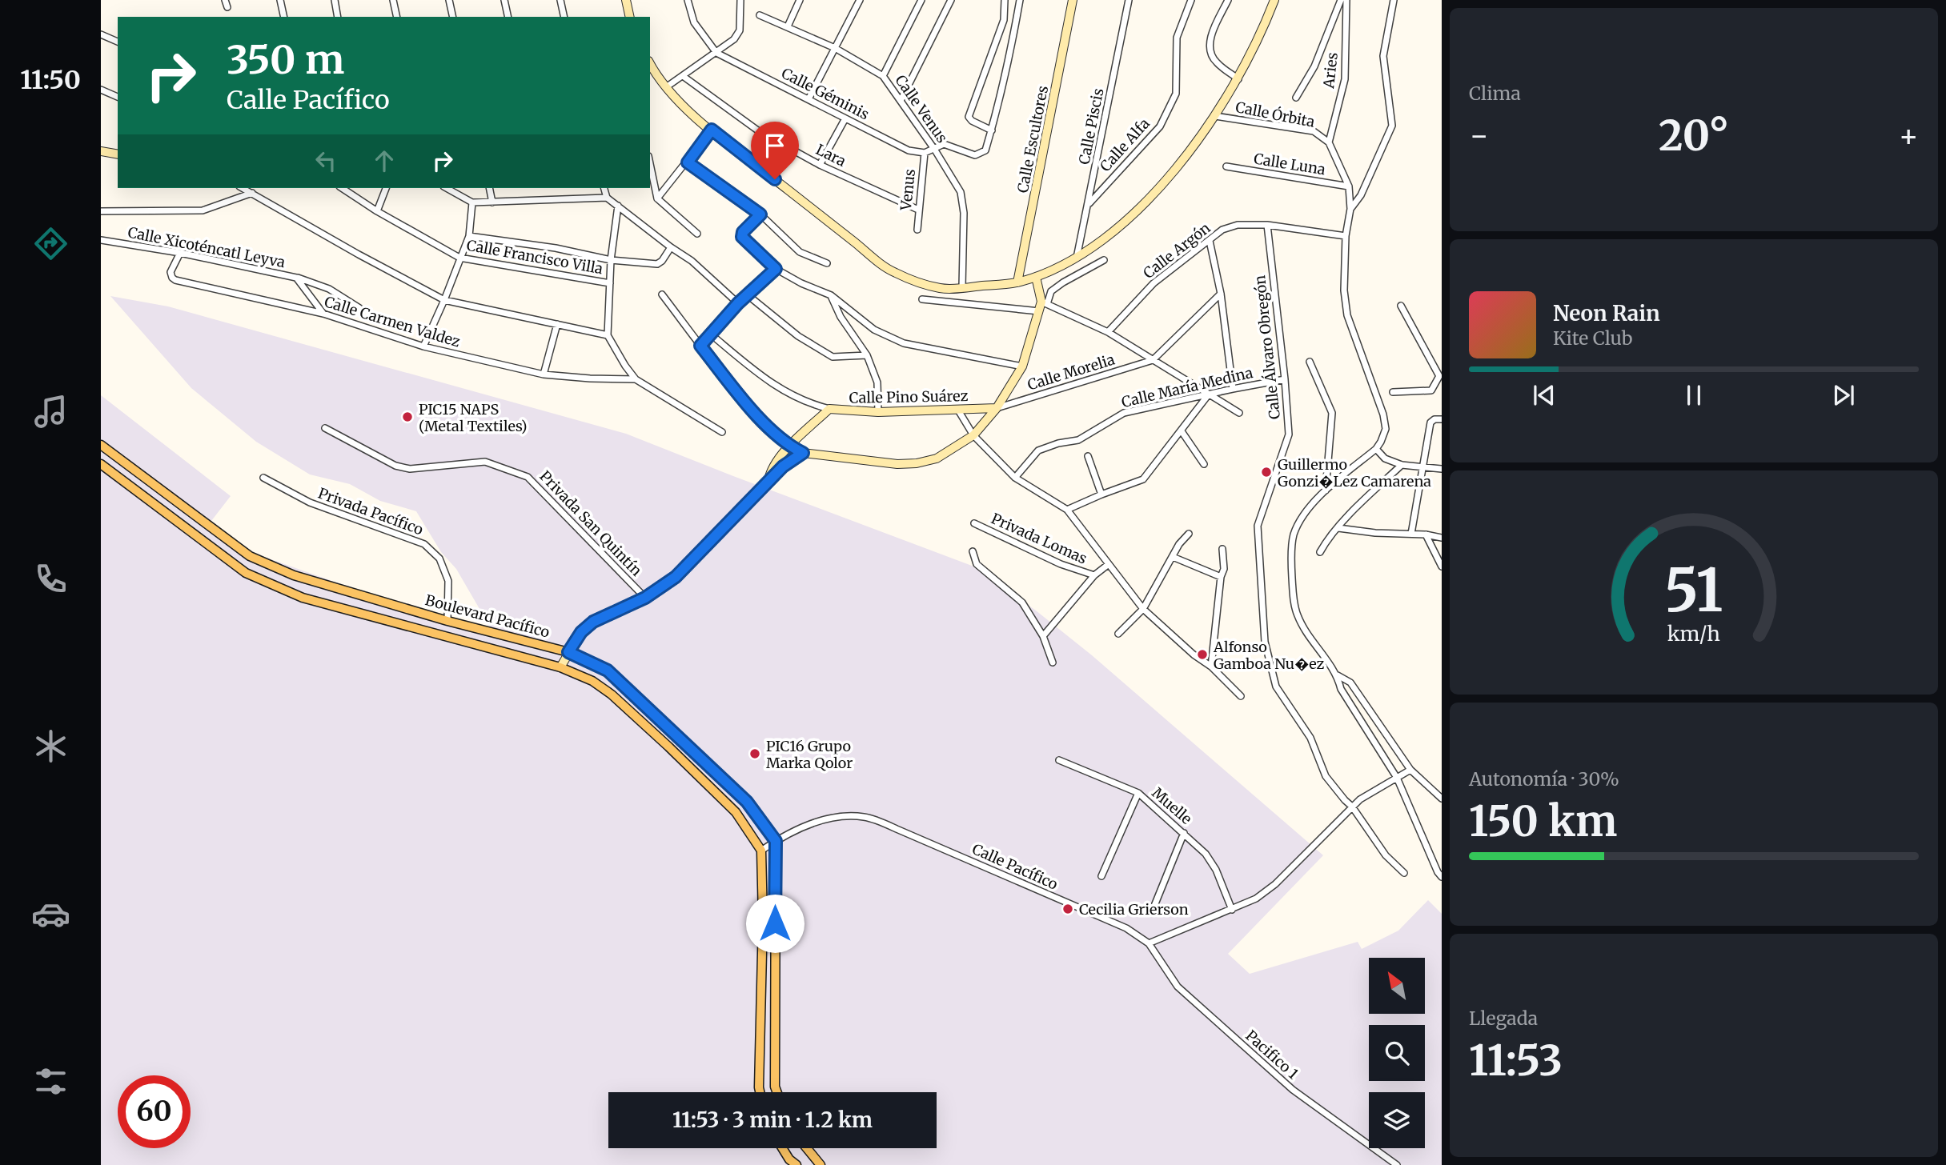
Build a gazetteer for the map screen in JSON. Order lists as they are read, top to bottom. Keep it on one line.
{"streets":{"main road":["Calle Escultores","Calle Pino Suárez","Boulevard Pacífico"],"street":["Aries","Calle Géminis","Calle Venus","Calle Órbita","Calle Piscis","Calle Alfa","Lara","Calle Luna","Venus","Calle Xicoténcatl Leyva","Calle Argón","Calle Francisco Villa","Calle Carmen Valdez","Calle Álvaro Obregón","Calle Morelia","Calle María Medina","Privada Pacífico","Privada San Quintín","Privada Lomas","Muelle","Calle Pacífico","Pacifico 1"]},"crossings":[["Aries","Calle Órbita"],["Calle Géminis","Venus"],["Calle Piscis","Calle Alfa"],["Lara","Venus"],["Calle Xicoténcatl Leyva","Calle Carmen Valdez"],["Calle Argón","Calle Álvaro Obregón"],["Calle Álvaro Obregón","Calle María Medina"],["Calle Morelia","Calle Pino Suárez"],["Privada Pacífico","Boulevard Pacífico"],["Boulevard Pacífico","Calle Pacífico"],["Calle Pacífico","Pacifico 1"]],"places":["PIC15 NAPS (Metal Textiles)","Guillermo Gonzi�Lez Camarena","Alfonso Gamboa Nu�ez","PIC16 Grupo Marka Qolor","Cecilia Grierson"],"north":"top left","page":{"tabs":"11:50","tile":["Clima",["Autonomía · 30%","150 km"],["Llegada","11:53"]],"turn":["350 m","Calle Pacífico"],"heat":["−","20°","+"],"song":["Neon Rain","Kite Club"],"limit":"60","trip":"11:53 · 3 min · 1.2 km","gauge":["51","km/h"]}}
